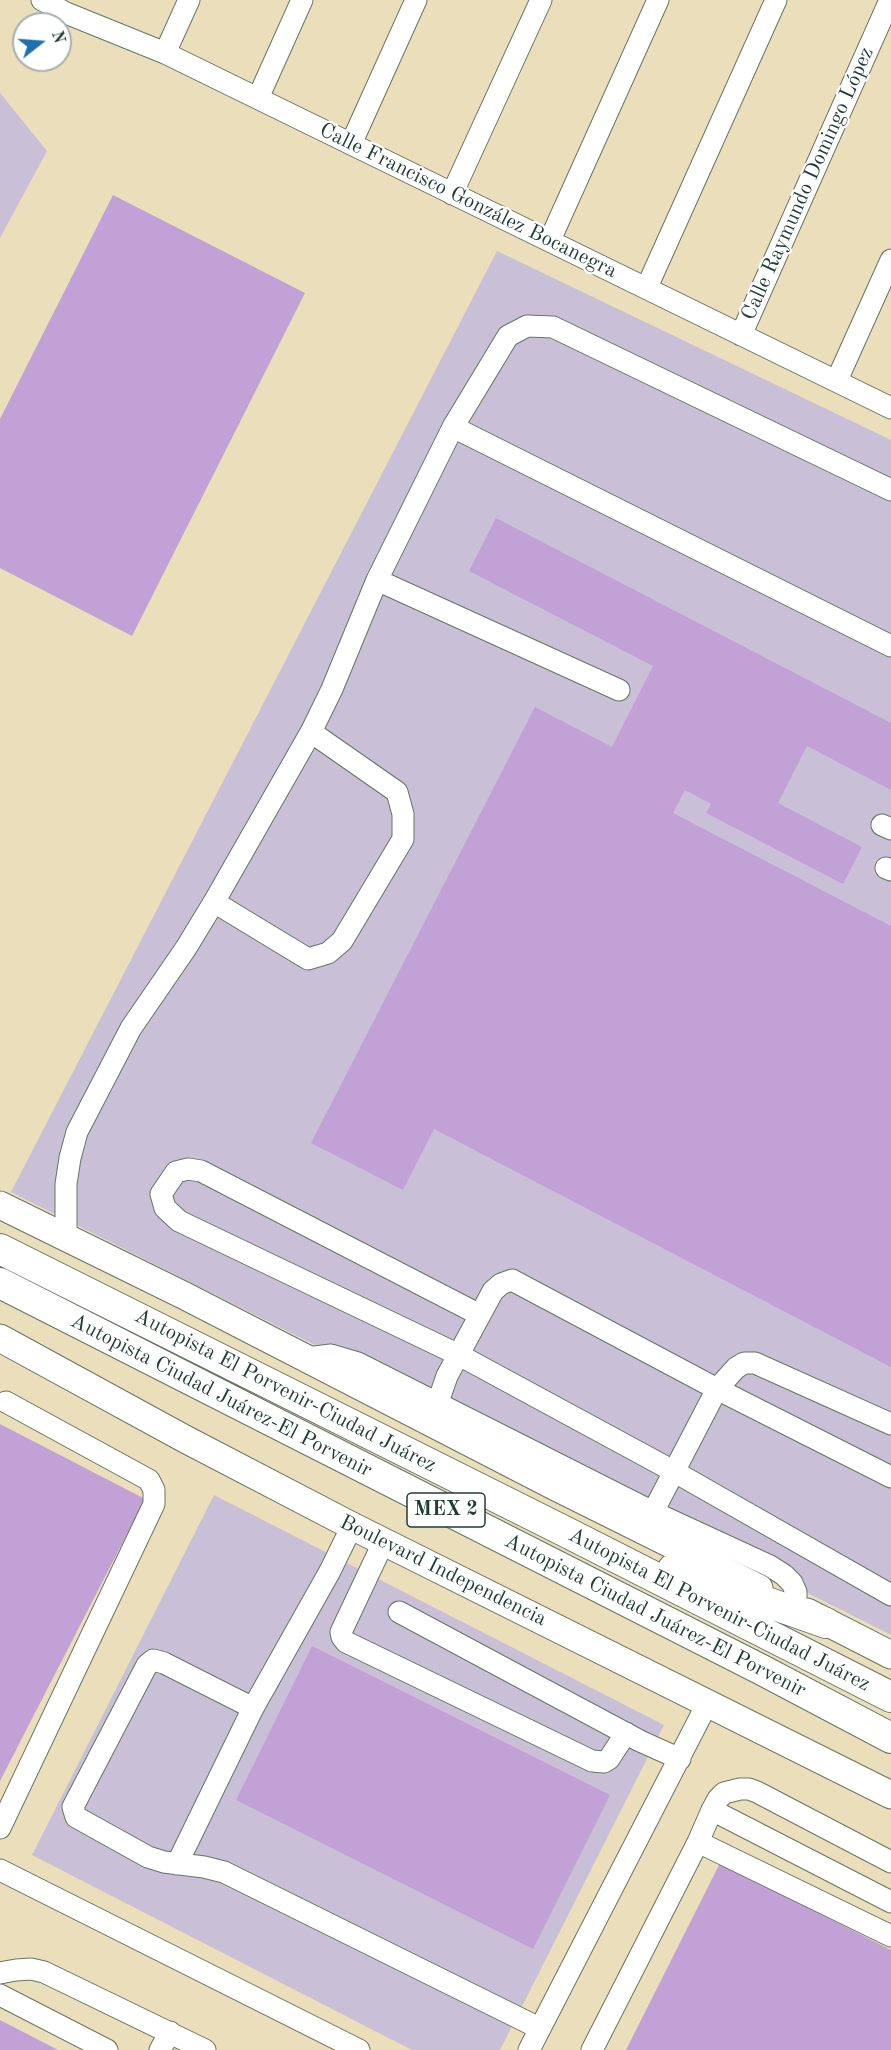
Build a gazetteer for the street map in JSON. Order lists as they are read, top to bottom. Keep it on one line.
{"streets":{"highway":["Autopista El Porvenir-Ciudad Juárez","Autopista Ciudad Juárez-El Porvenir","MEX 2"],"main road":["Boulevard Independencia"],"street":["Calle Raymundo Domingo López","Calle Francisco González Bocanegra"]},"crossings":[["Calle Raymundo Domingo López","Calle Francisco González Bocanegra"]],"north":"right"}
